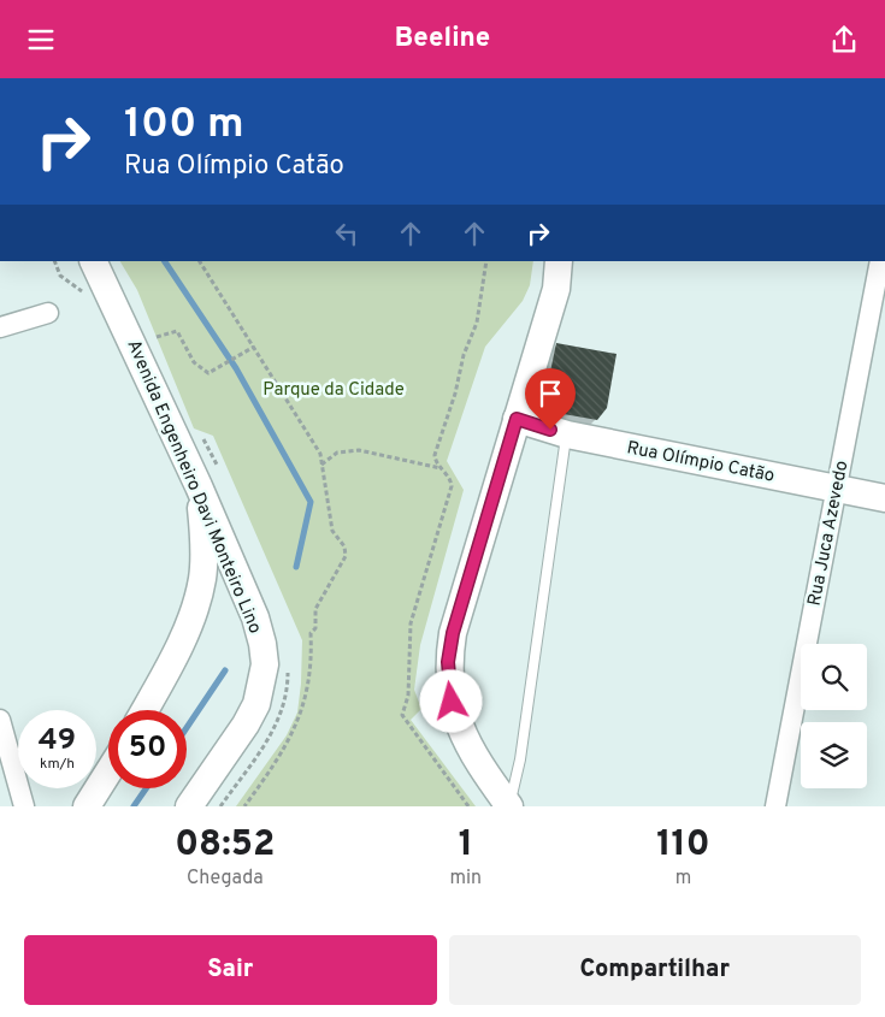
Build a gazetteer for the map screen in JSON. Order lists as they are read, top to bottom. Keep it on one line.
{"streets":{"main road":["Rua Olímpio Catão","Avenida Engenheiro Davi Monteiro Lino"],"street":["Rua Juca Azevedo"]},"crossings":[["Rua Olímpio Catão","Rua Juca Azevedo"]],"parks":["Parque da Cidade"],"page":{"header":"Beeline","turn":["100 m","Rua Olímpio Catão"],"speed":"49 km/h","limit":"50","eta":["08:52","Chegada","1","min","110","m"],"buttons":["Sair","Compartilhar"]}}
